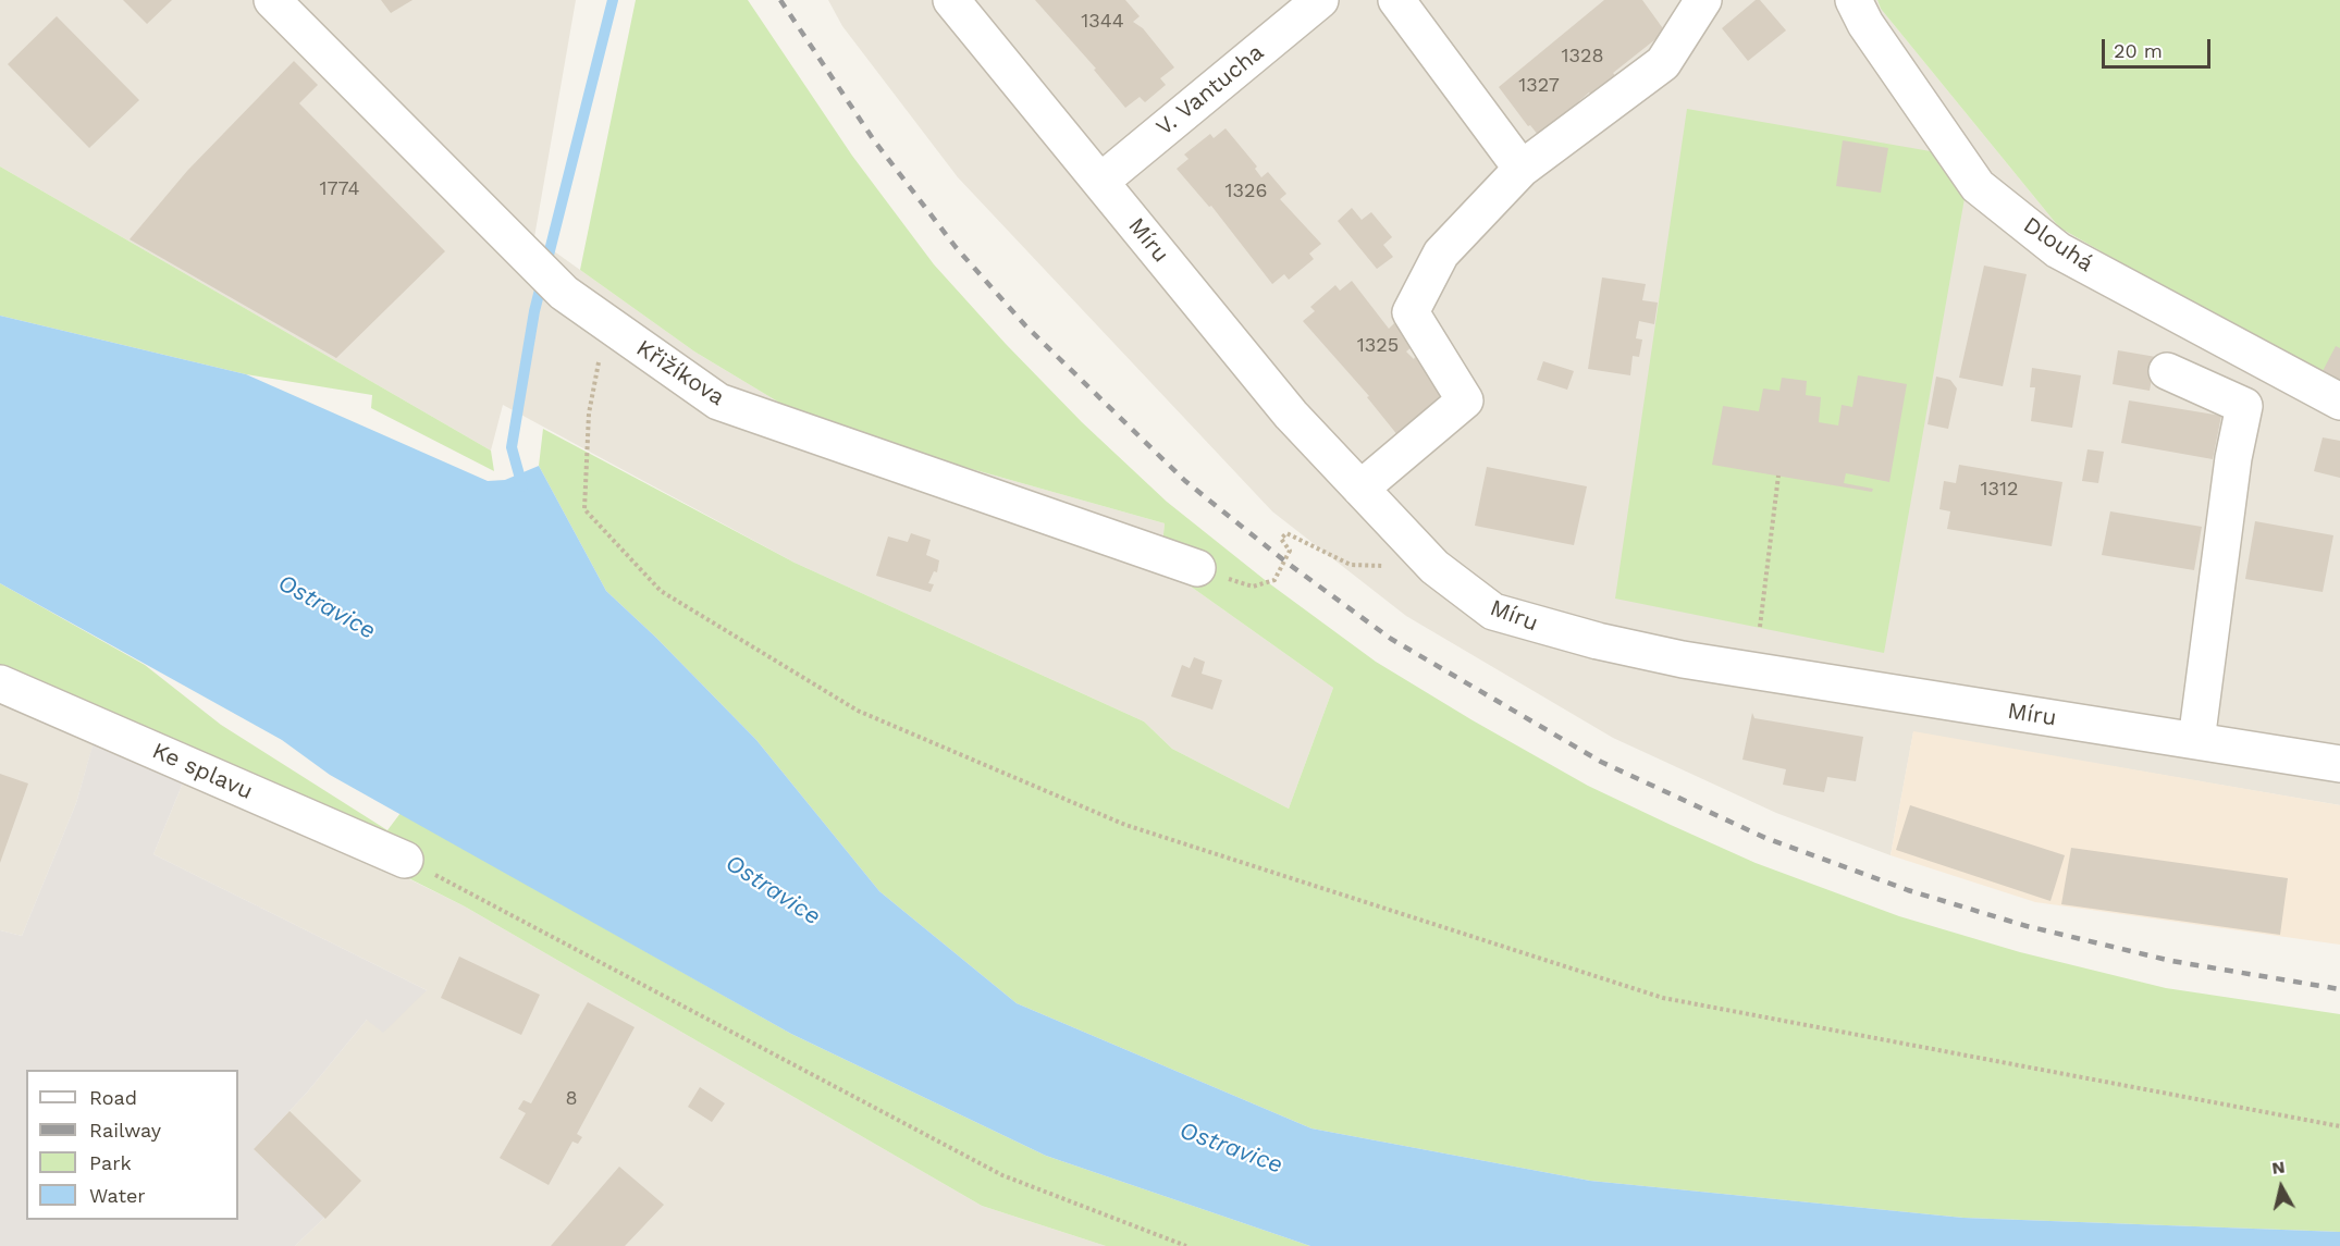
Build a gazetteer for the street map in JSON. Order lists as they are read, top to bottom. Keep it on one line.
{"streets":{"street":["V. Vantucha","Míru","Dlouhá","Křižíkova","Ke splavu"]},"crossings":[["V. Vantucha","Míru"]],"water":["Ostravice"],"house_numbers":["1344","1328","1327","1774","1326","1325","1312","8"],"legend":["Road","Railway","Park","Water"],"scale_bar":"20 m","north":"top"}
